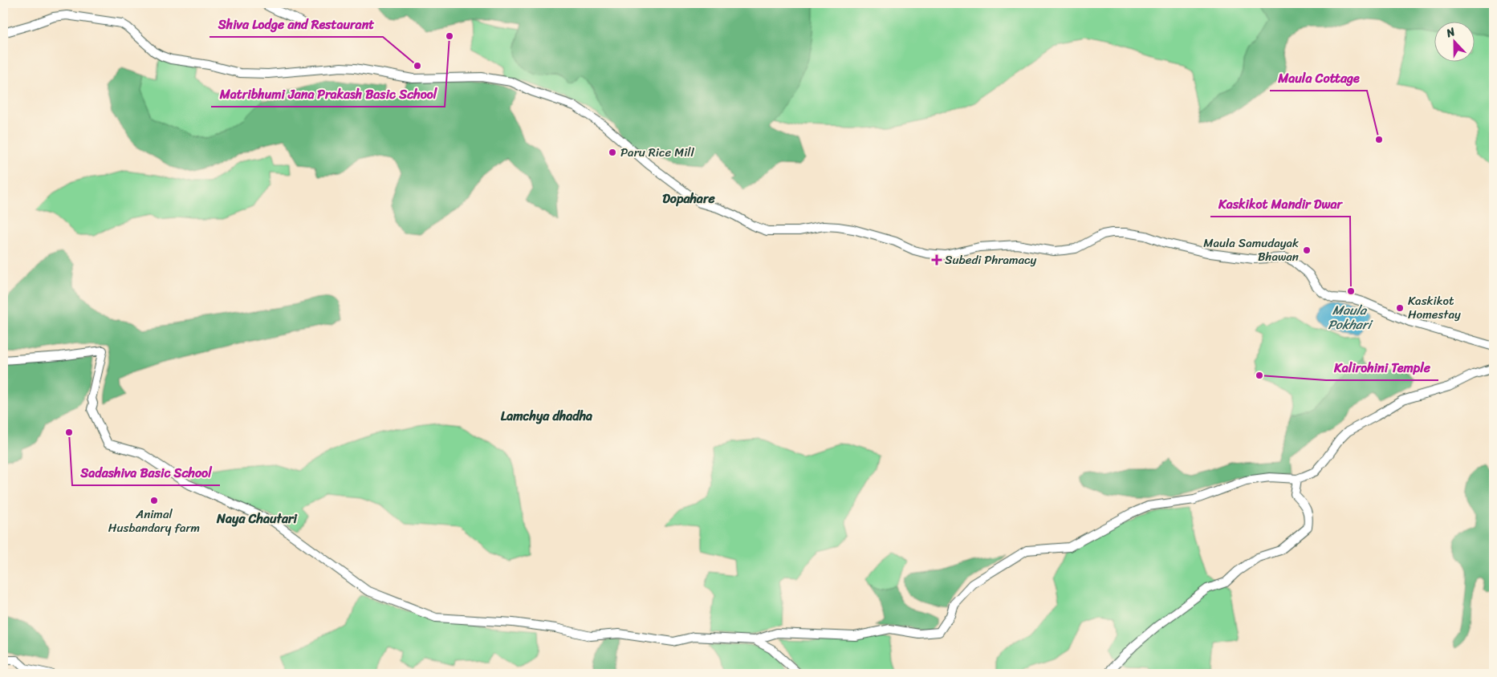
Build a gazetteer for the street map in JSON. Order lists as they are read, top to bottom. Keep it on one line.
{"districts":["Dopahare","Lamchya dhadha","Naya Chautari"],"water":["Maula Pokhari"],"places":{"other":["Matribhumi Jana Prakash Basic School","Shiva Lodge and Restaurant","Maula Cottage","Paru Rice Mill","Maula Samudayak Bhawan","Kaskikot Mandir Dwar","Kaskikot Homestay","Kalirohini Temple","Sadashiva Basic School","Animal Husbandary farm"],"health":["Subedi Phramacy"]},"north":"top"}
